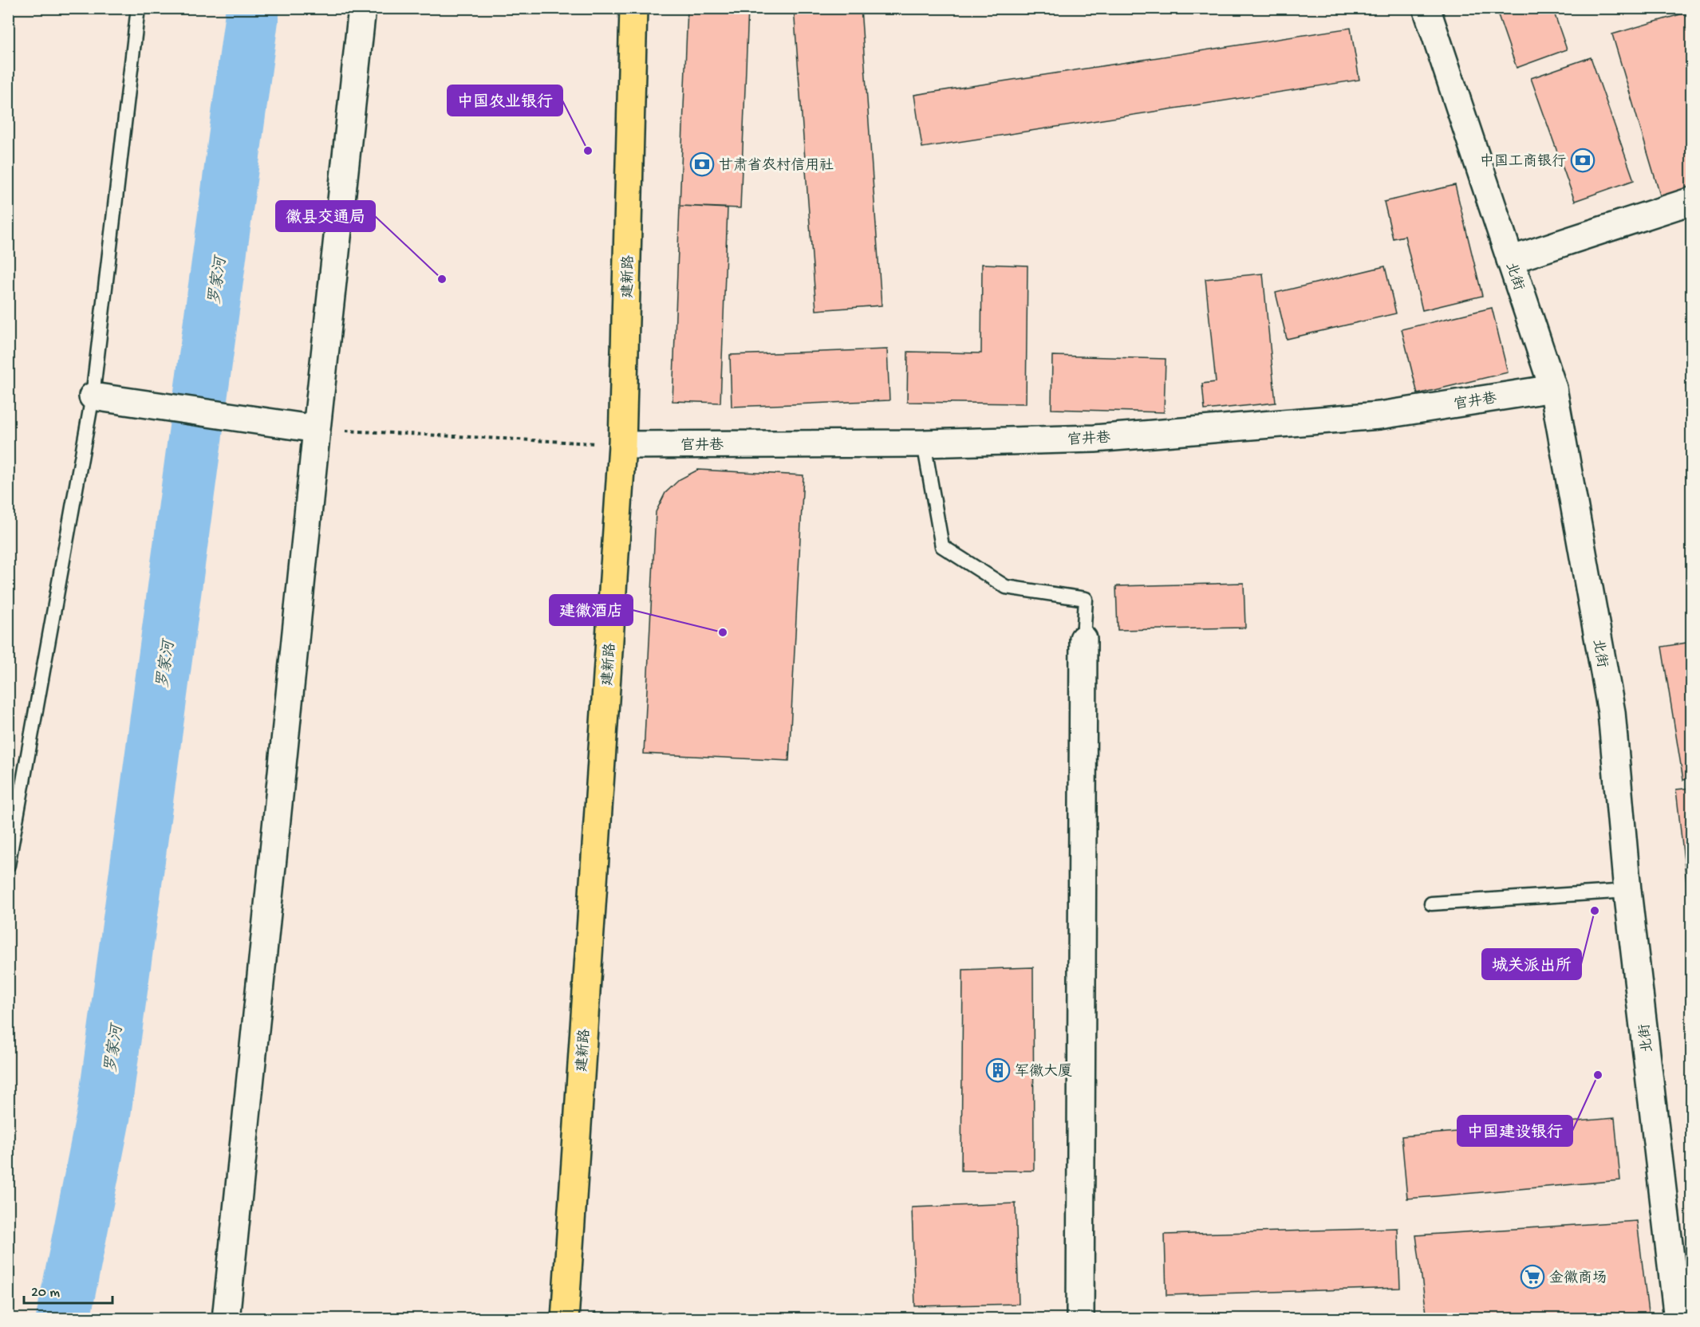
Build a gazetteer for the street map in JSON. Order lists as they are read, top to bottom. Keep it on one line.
{"streets":{"main road":["建新路"],"street":["北街","官井巷"]},"crossings":[["北街","官井巷"],["建新路","官井巷"]],"water":["罗家河"],"places":{"other":["中国农业银行","徽县交通局","建徽酒店","城关派出所","中国建设银行"],"bank":["中国工商银行","甘肃省农村信用社"],"building":["军徽大厦"],"supermarket":["金徽商场"]},"scale_bar":"20 m"}
